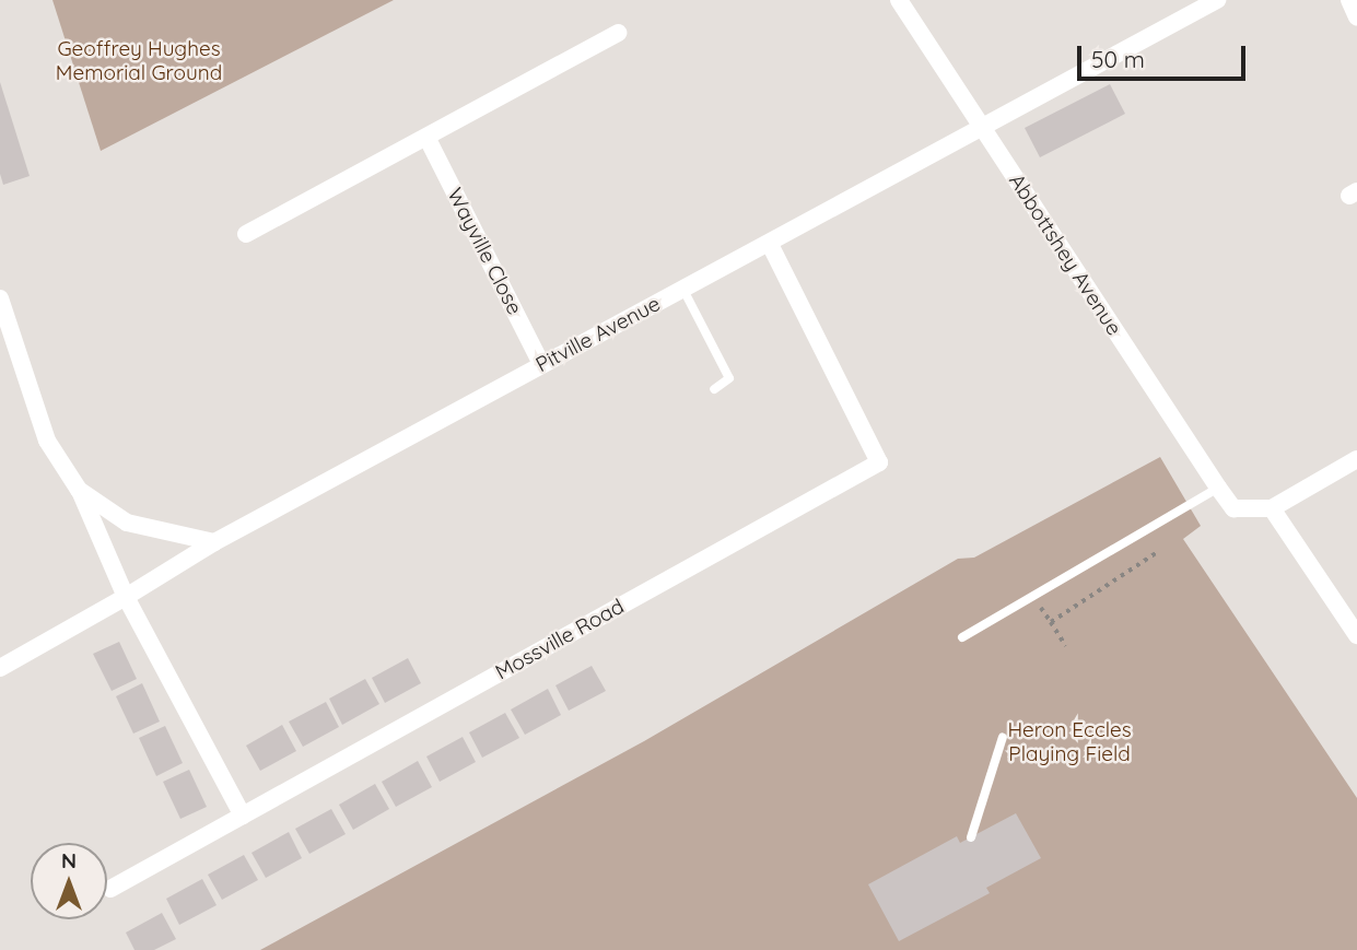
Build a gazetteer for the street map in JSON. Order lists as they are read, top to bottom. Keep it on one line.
{"streets":{"street":["Wayville Close","Abbottshey Avenue","Pitville Avenue","Mossville Road"]},"crossings":[["Wayville Close","Pitville Avenue"],["Abbottshey Avenue","Pitville Avenue"],["Pitville Avenue","Mossville Road"]],"parks":["Geoffrey Hughes Memorial Ground","Heron Eccles Playing Field"],"scale_bar":"50 m","north":"top"}
